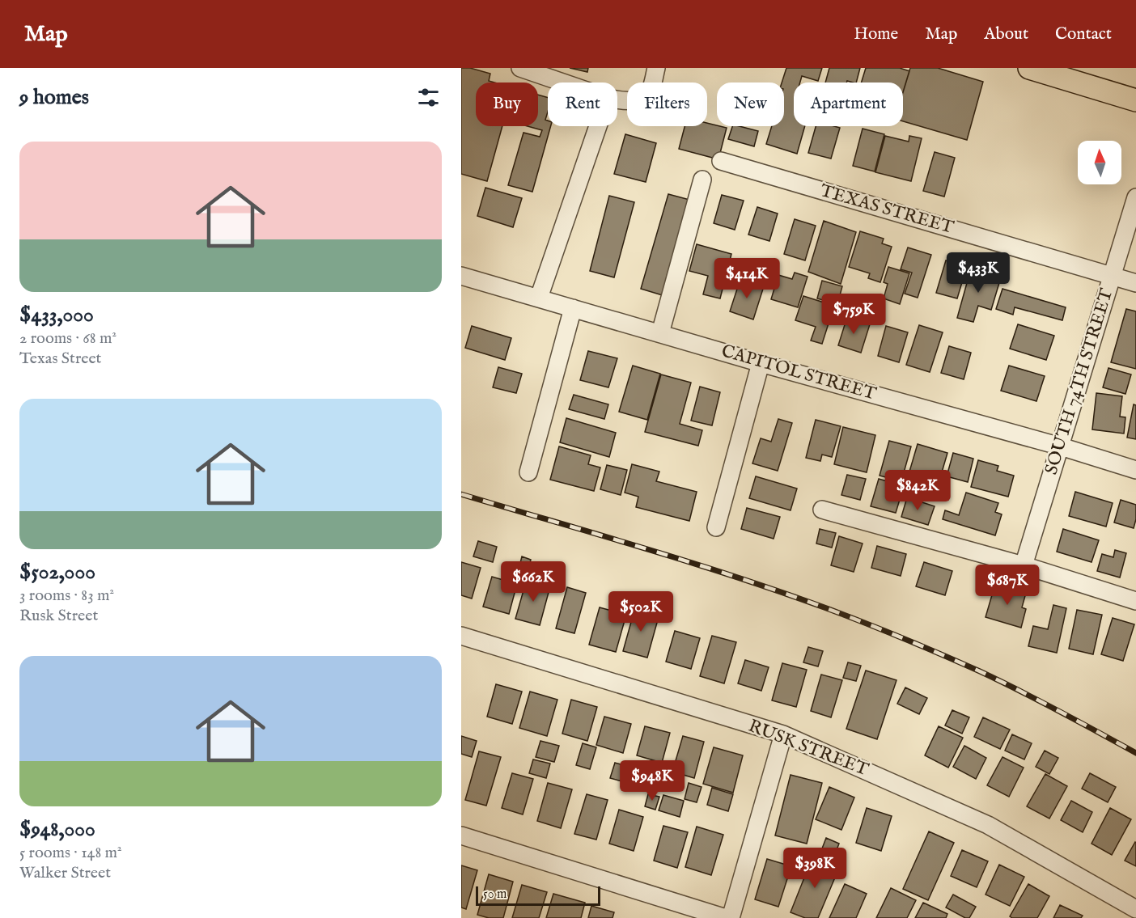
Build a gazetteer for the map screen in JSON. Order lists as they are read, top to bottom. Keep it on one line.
{"streets":{"street":["TEXAS STREET","CAPITOL STREET","SOUTH 74TH STREET","RUSK STREET"]},"crossings":[["TEXAS STREET","SOUTH 74TH STREET"],["CAPITOL STREET","SOUTH 74TH STREET"]],"scale_bar":"50 m","north":"top","page":{"header":"Map","nav":["Home","Map","About","Contact"],"heading":"9 homes","chip":["Buy","Rent","Filters","New","Apartment"],"list":[{"name":"$433,000","note":"2 rooms · 68 m² · Texas Street"},{"name":"$502,000","note":"3 rooms · 83 m² · Rusk Street"},{"name":"$948,000","note":"5 rooms · 148 m² · Walker Street"}],"price":["$433K","$414K","$759K","$842K","$662K","$687K","$502K","$948K","$398K"],"scale":"50 m"}}
